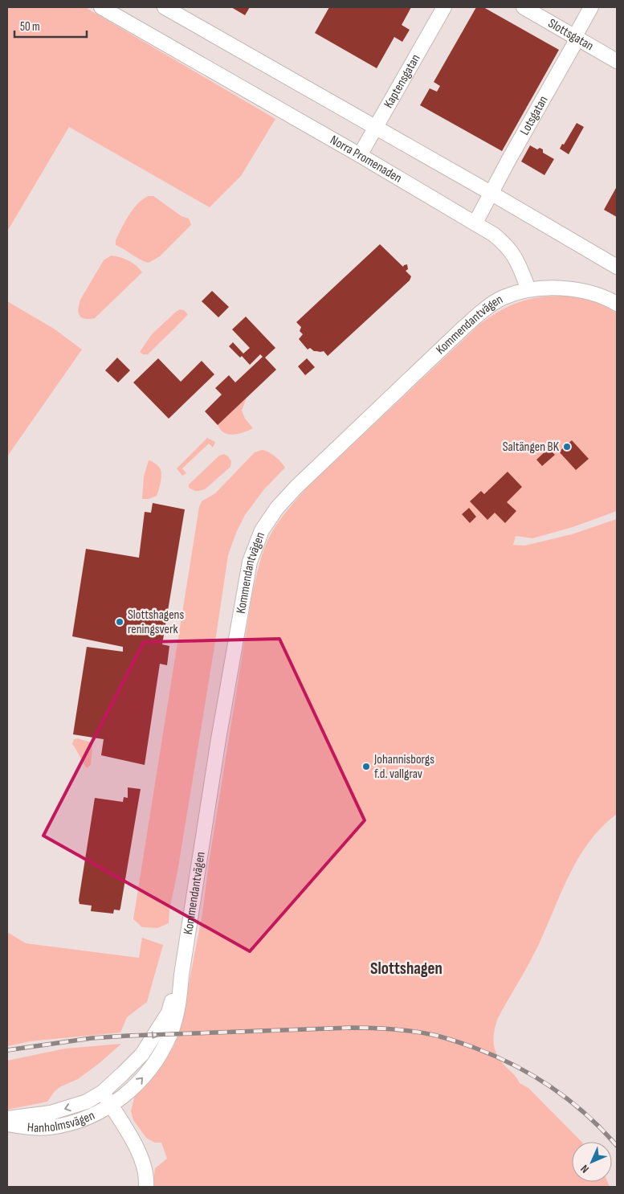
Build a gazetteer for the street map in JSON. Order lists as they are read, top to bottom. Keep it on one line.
{"streets":{"street":["Slottsgatan","Kaptensgatan","Lotsgatan","Norra Promenaden","Kommendantvägen","Hanholmsvägen"]},"crossings":[["Slottsgatan","Lotsgatan"],["Kaptensgatan","Norra Promenaden"],["Lotsgatan","Norra Promenaden"],["Norra Promenaden","Kommendantvägen"],["Kommendantvägen","Hanholmsvägen"]],"districts":["Slottshagen"],"places":["Saltängen BK","Slottshagens reningsverk","Johannisborgs f.d. vallgrav"],"scale_bar":"50 m","north":"bottom left"}
